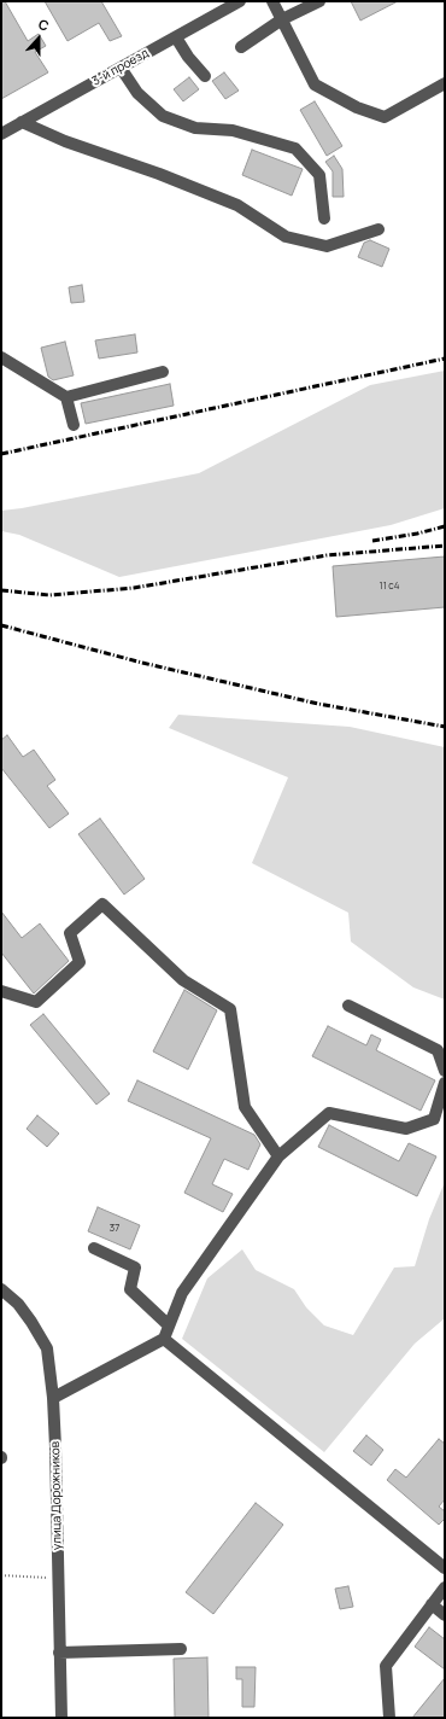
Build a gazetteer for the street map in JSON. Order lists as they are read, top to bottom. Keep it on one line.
{"streets":{"street":["3-й проезд","улица Дорожников"]},"house_numbers":["11 с4","37"],"north":"top"}
